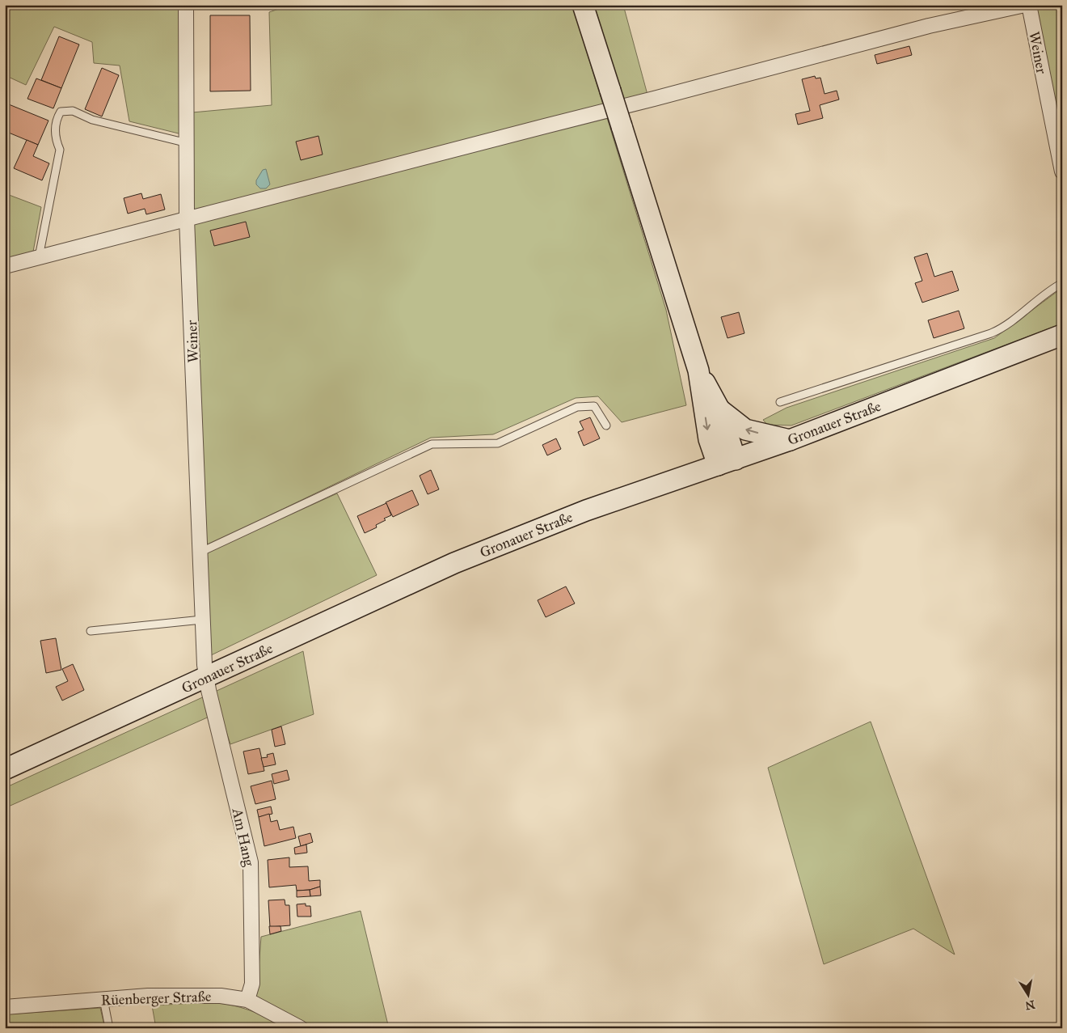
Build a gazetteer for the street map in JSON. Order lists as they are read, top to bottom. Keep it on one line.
{"streets":{"main road":["Gronauer Straße"],"street":["Weiner","Am Hang","Rüenberger Straße"]},"crossings":[["Weiner","Gronauer Straße"],["Weiner","Am Hang"],["Gronauer Straße","Am Hang"],["Am Hang","Rüenberger Straße"]],"north":"bottom"}
